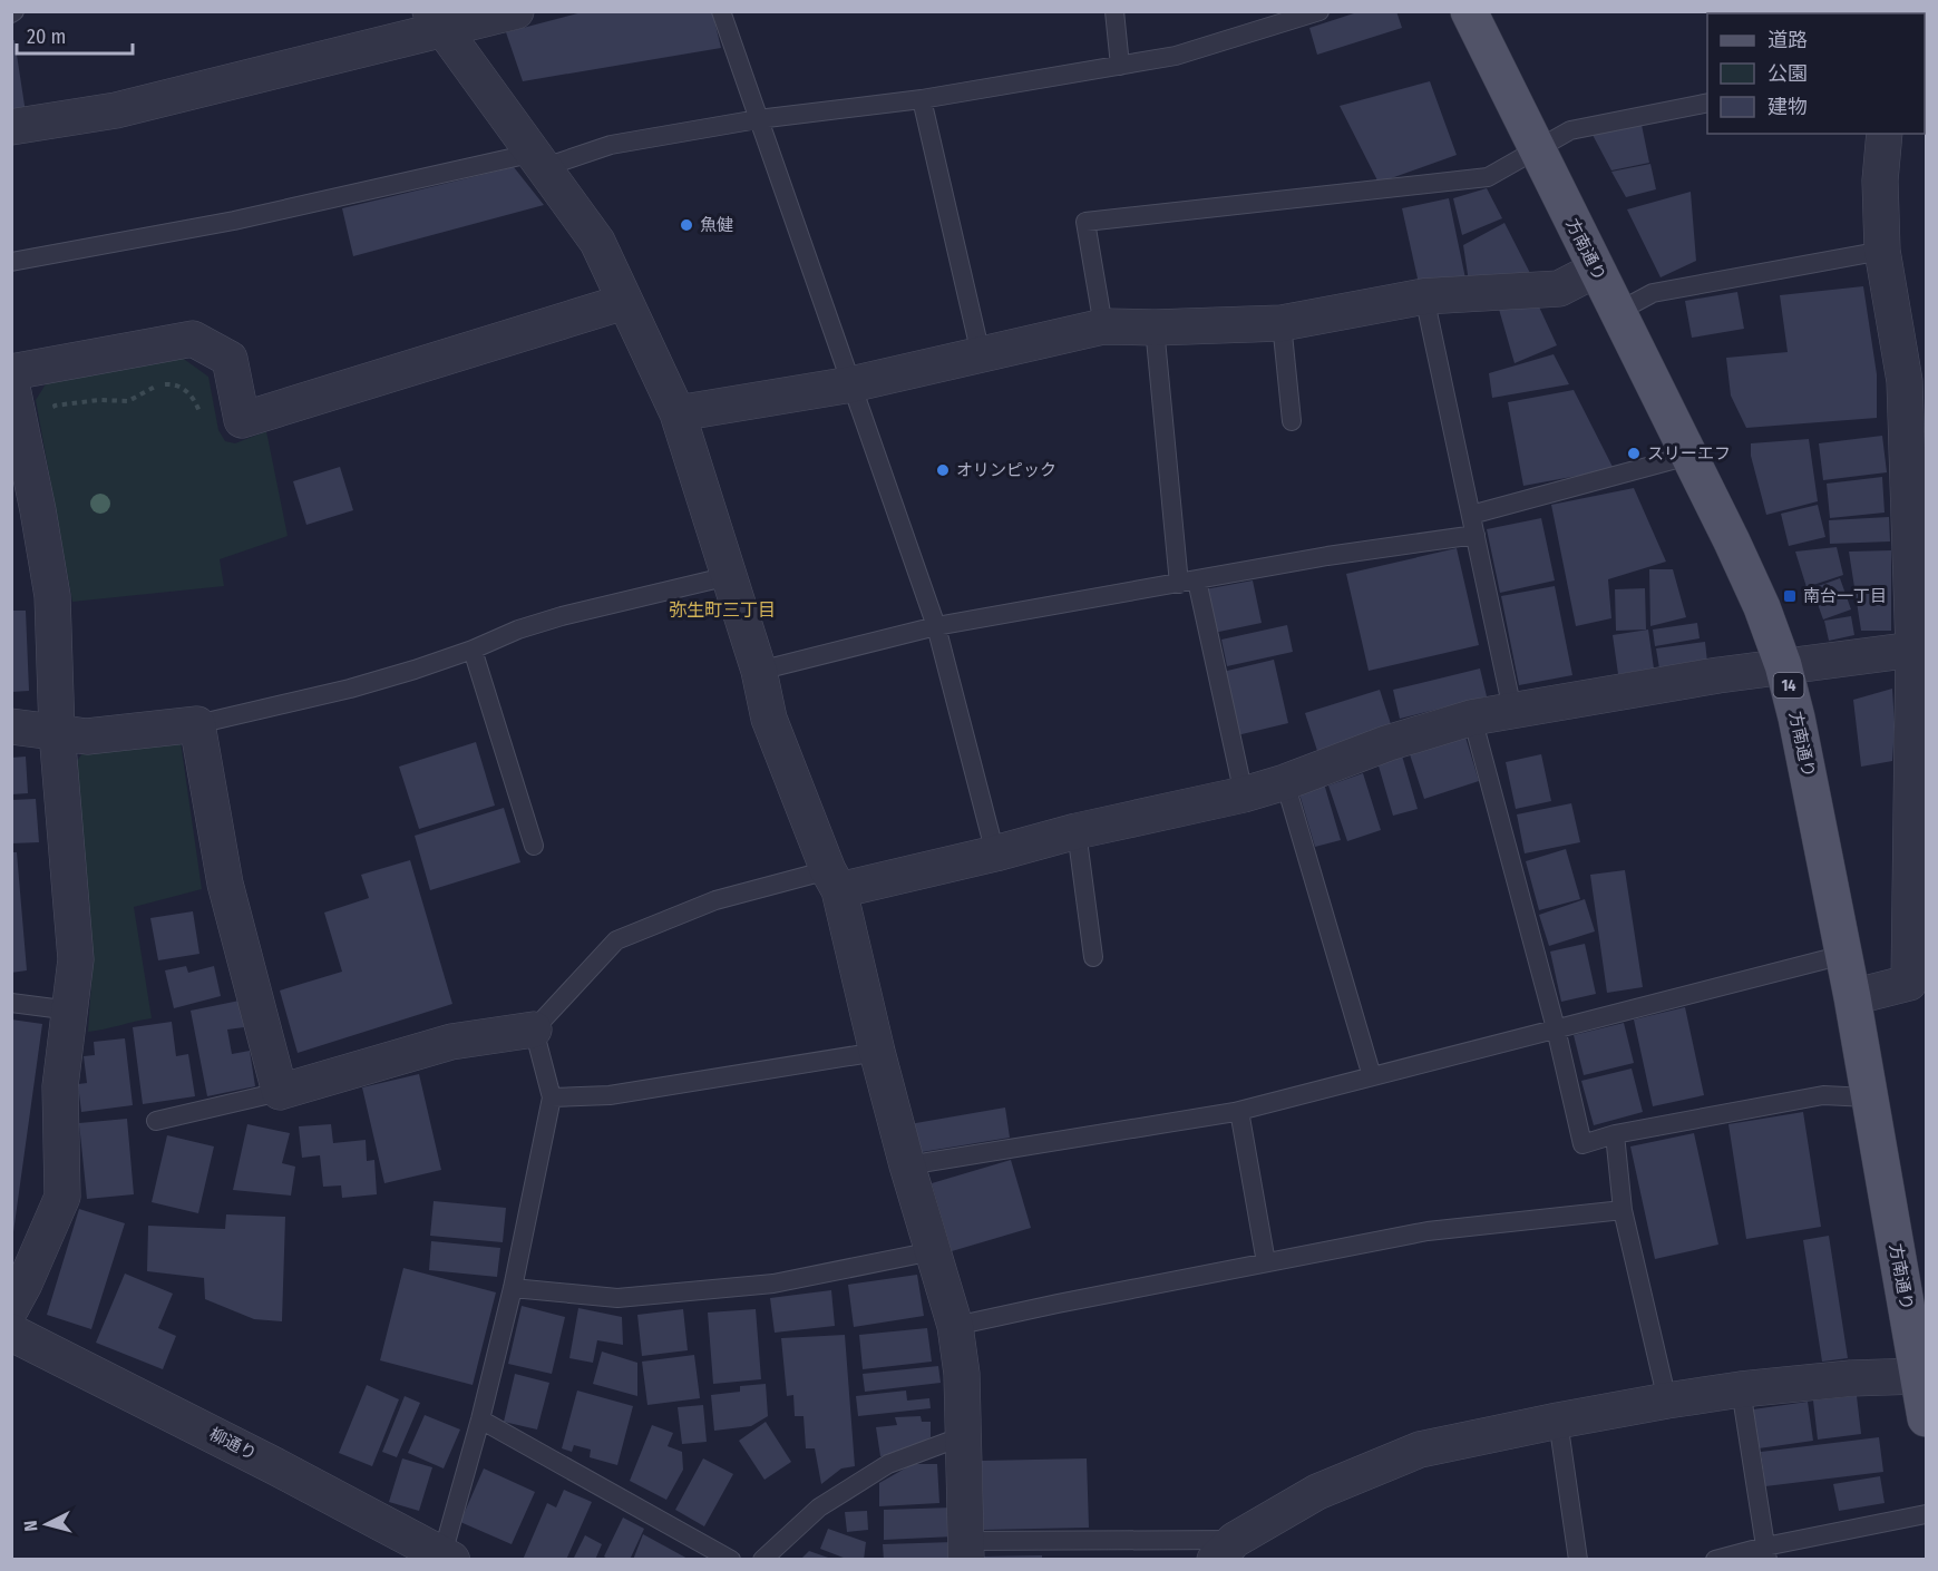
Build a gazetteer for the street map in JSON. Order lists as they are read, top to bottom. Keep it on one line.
{"streets":{"main road":["方南通り","14"],"street":["柳通り"]},"districts":["弥生町三丁目"],"places":{"other":["魚健","スリーエフ","オリンピック"],"transit":["南台一丁目"]},"legend":["道路","公園","建物"],"scale_bar":"20 m","north":"left"}
